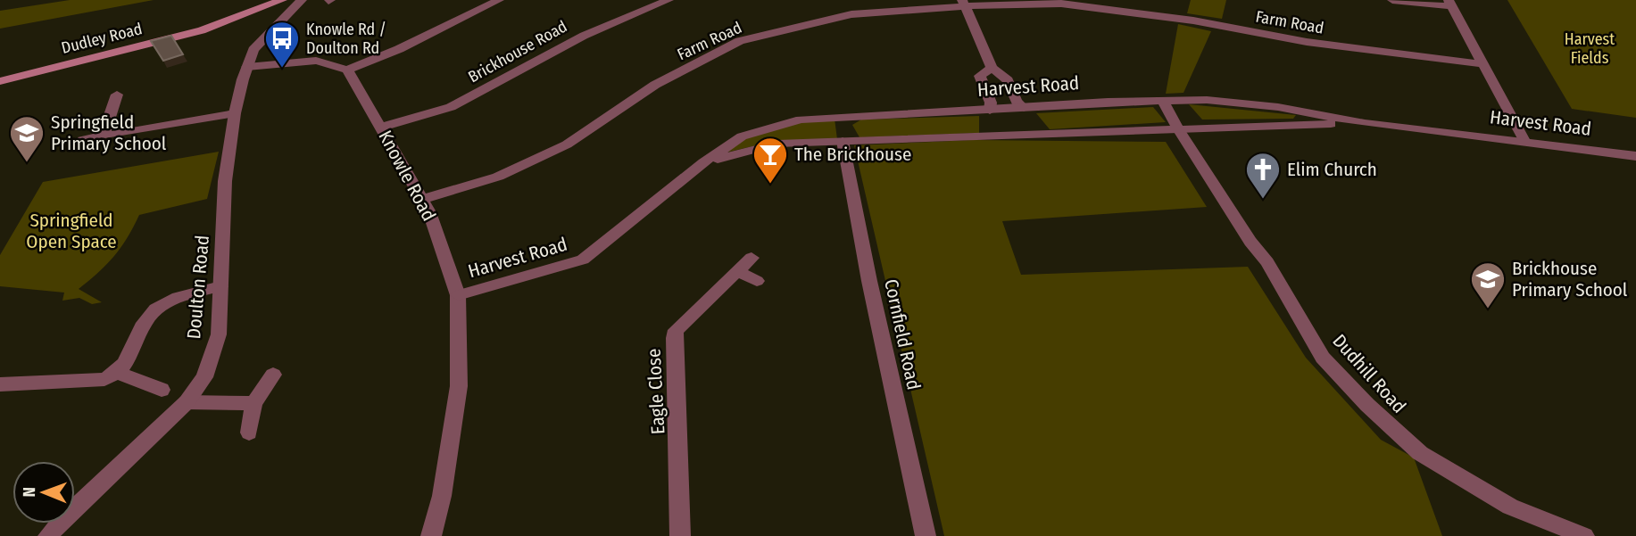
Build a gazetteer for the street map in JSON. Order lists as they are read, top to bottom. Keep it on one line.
{"streets":{"main road":["Dudley Road"],"street":["Farm Road","Brickhouse Road","Harvest Road","Knowle Road","Doulton Road","Cornfield Road","Dudhill Road","Eagle Close"]},"crossings":[["Farm Road","Knowle Road"],["Brickhouse Road","Knowle Road"],["Harvest Road","Knowle Road"],["Harvest Road","Cornfield Road"],["Harvest Road","Dudhill Road"]],"parks":["Harvest Fields","Springfield Open Space"],"places":{"bus stop":["Knowle Rd / Doulton Rd"],"school or university":["Springfield Primary School","Brickhouse Primary School"],"bar":["The Brickhouse"],"church":["Elim Church"]},"north":"left"}
